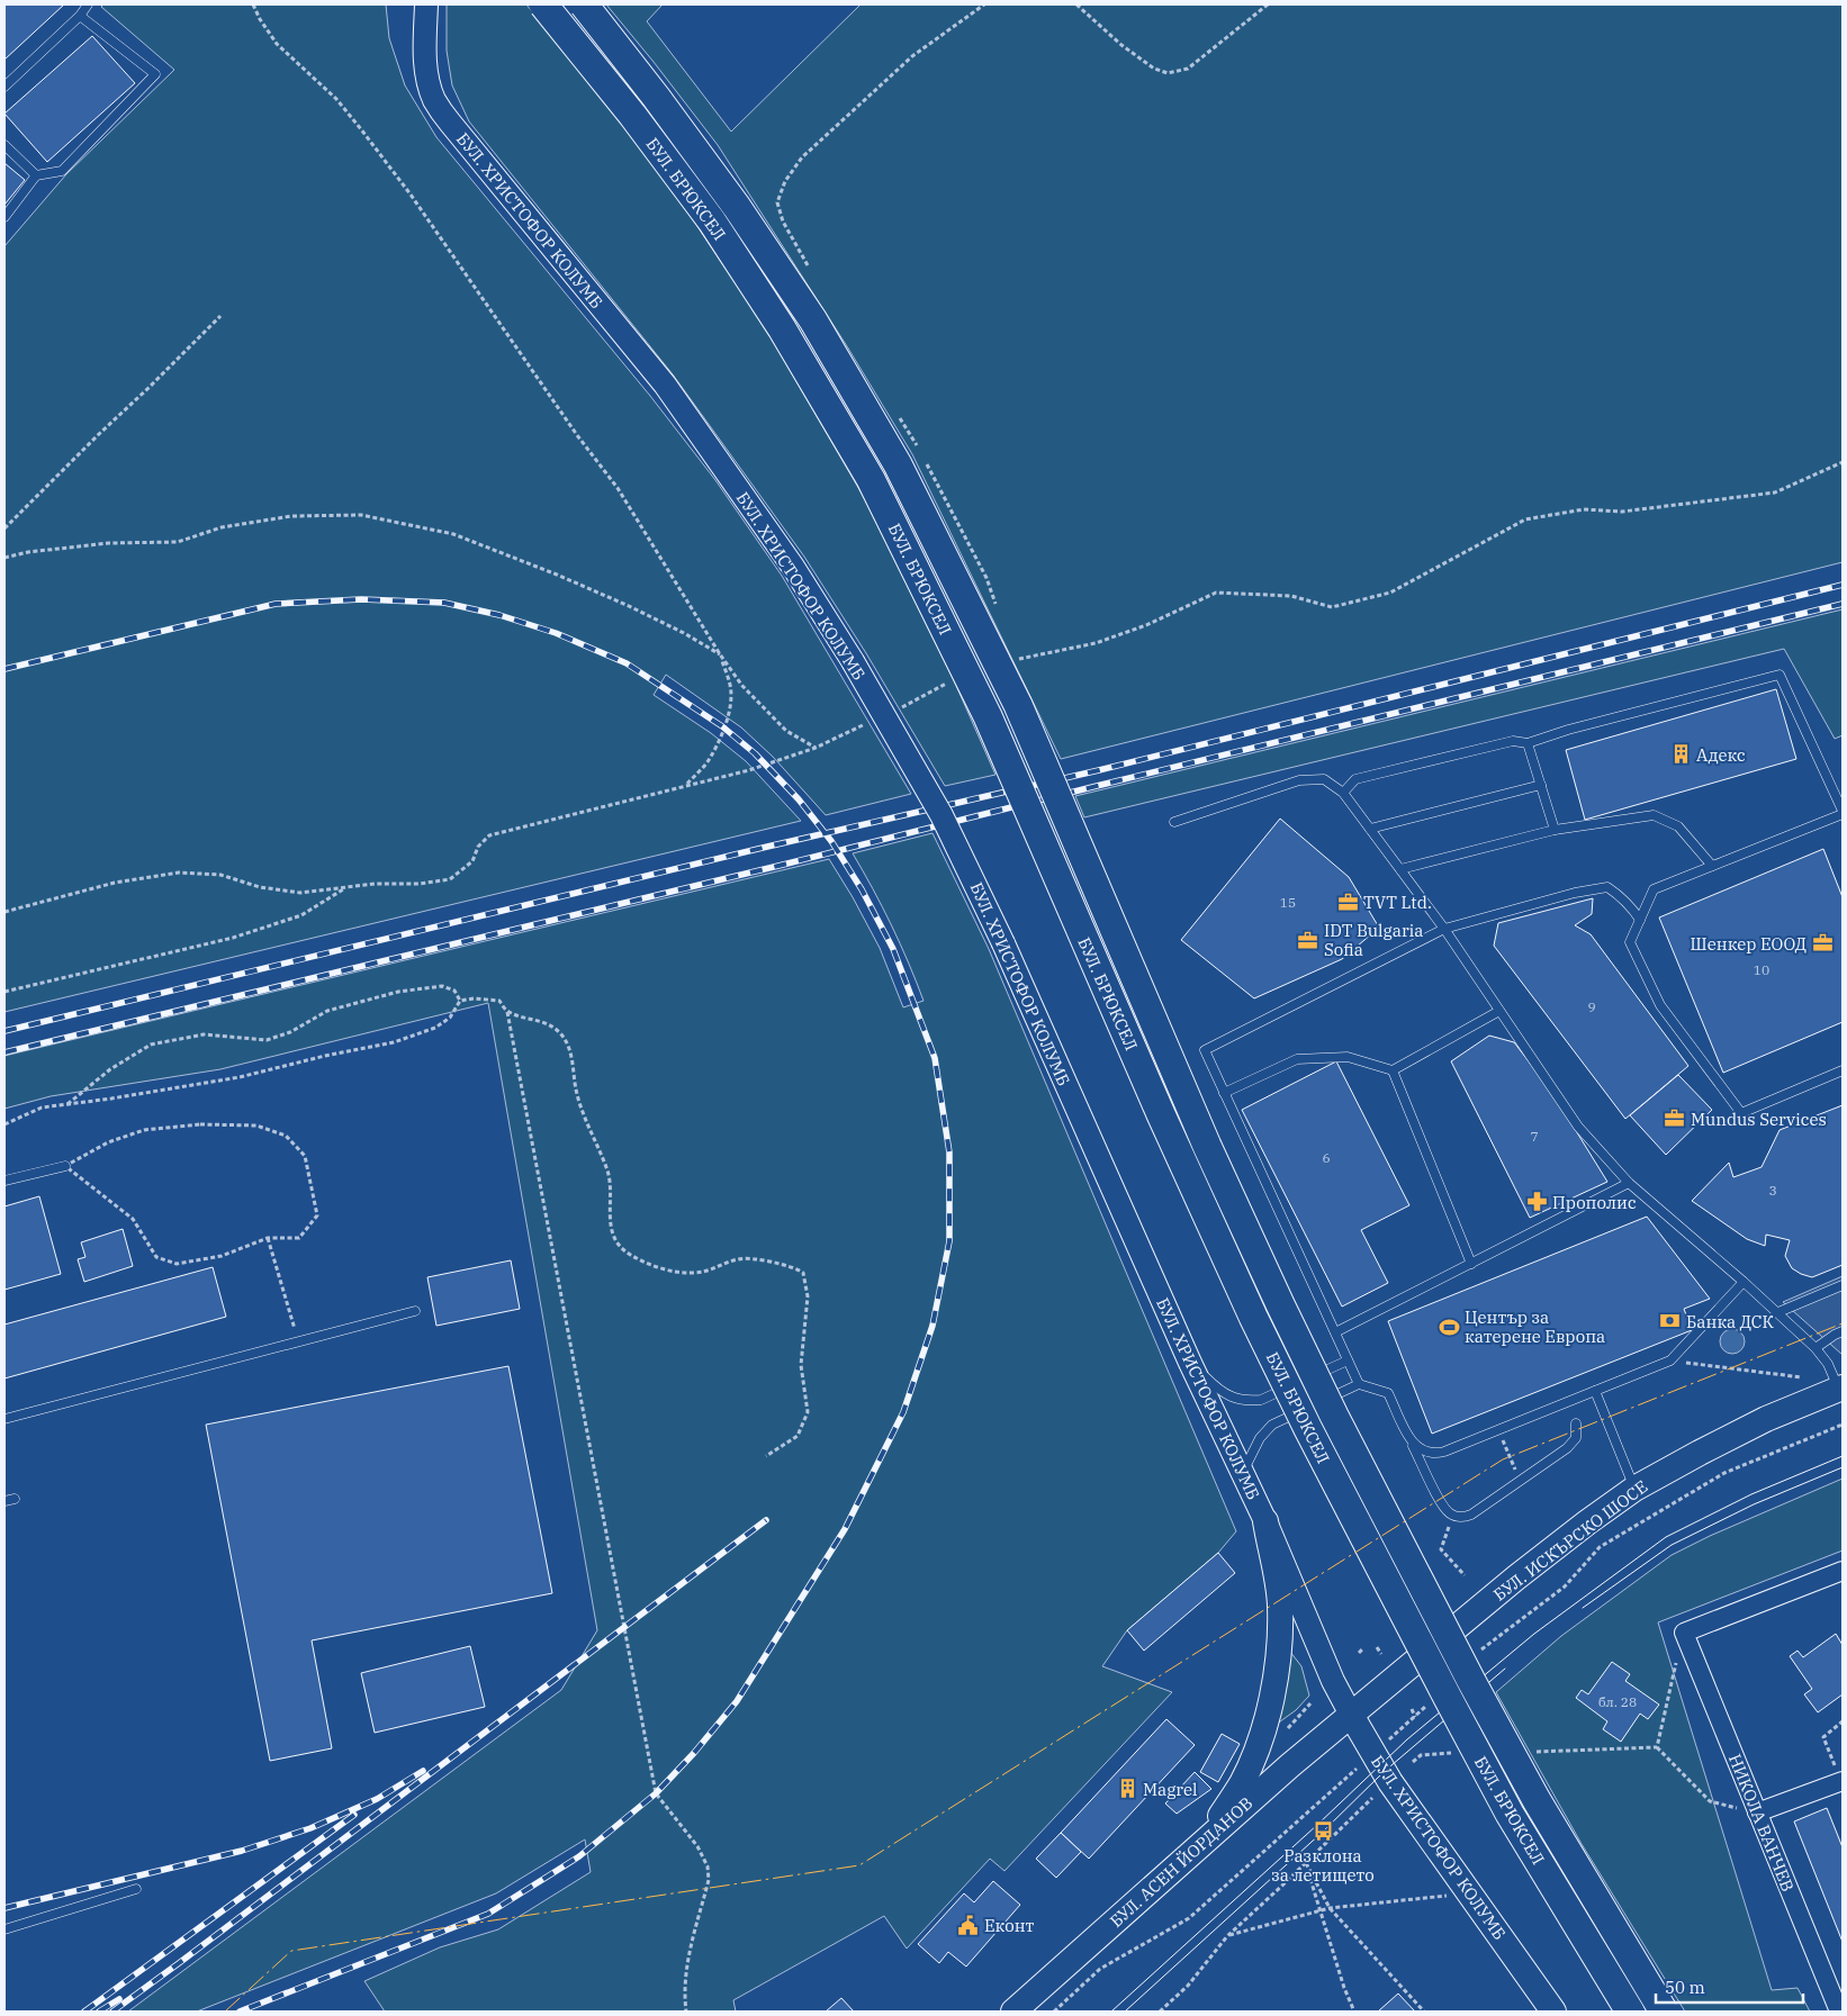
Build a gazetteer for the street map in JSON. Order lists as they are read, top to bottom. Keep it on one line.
{"streets":{"main road":["БУЛ. БРЮКСЕЛ","БУЛ. ХРИСТОФОР КОЛУМБ","БУЛ. ИСКЪРСКО ШОСЕ","БУЛ. АСЕН ЙОРДАНОВ"],"street":["НИКОЛА ВАНЧЕВ"]},"crossings":[["БУЛ. ХРИСТОФОР КОЛУМБ","БУЛ. ИСКЪРСКО ШОСЕ"],["БУЛ. ХРИСТОФОР КОЛУМБ","БУЛ. АСЕН ЙОРДАНОВ"],["БУЛ. ИСКЪРСКО ШОСЕ","БУЛ. АСЕН ЙОРДАНОВ"]],"places":{"building":["Адекс","Magrel"],"office":["TVT Ltd.","IDT Bulgaria Sofia","Шенкер ЕООД","Mundus Services"],"pharmacy":["Прополис"],"bank":["Банка ДСК"],"sports":["Център за катерене Европа"],"bus stop":["Разклона за летището"],"public building":["Еконт"]},"house_numbers":["15","10","9","7","6","3","бл. 28"],"scale_bar":"50 m"}
